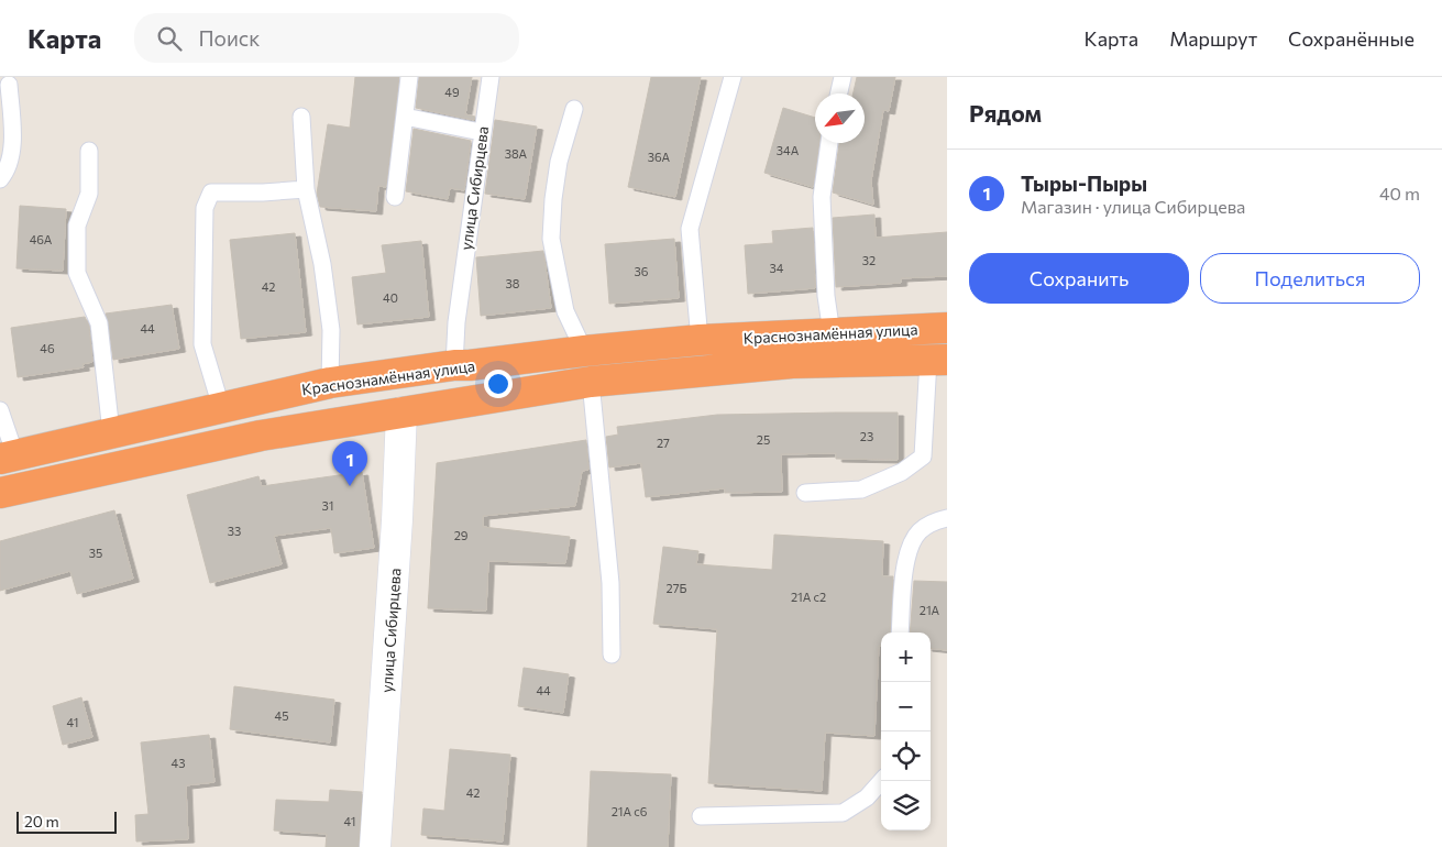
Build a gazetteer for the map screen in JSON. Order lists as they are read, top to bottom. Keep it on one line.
{"streets":{"highway":["Краснознамённая улица"],"street":["улица Сибирцева"]},"crossings":[["улица Сибирцева","Краснознамённая улица"]],"house_numbers":["49","34А","38А","36А","46А","32","34","36","38","42","40","44","46","23","25","27","31","33","29","35","27Б","21А с2","21А","44","45","41","43","42","21А с6","41"],"scale_bar":"20 m","north":"bottom left","page":{"header":"Карта","search":"Поиск","nav":["Карта","Маршрут","Сохранённые"],"heading":"Рядом","list":[{"mark":"1","name":"Тыры-Пыры","note":"Магазин · улица Сибирцева","value":"40 m"}],"buttons":["Сохранить","Поделиться"],"pins":"1","map_buttons":["+","−"],"scale":"20 m"}}
